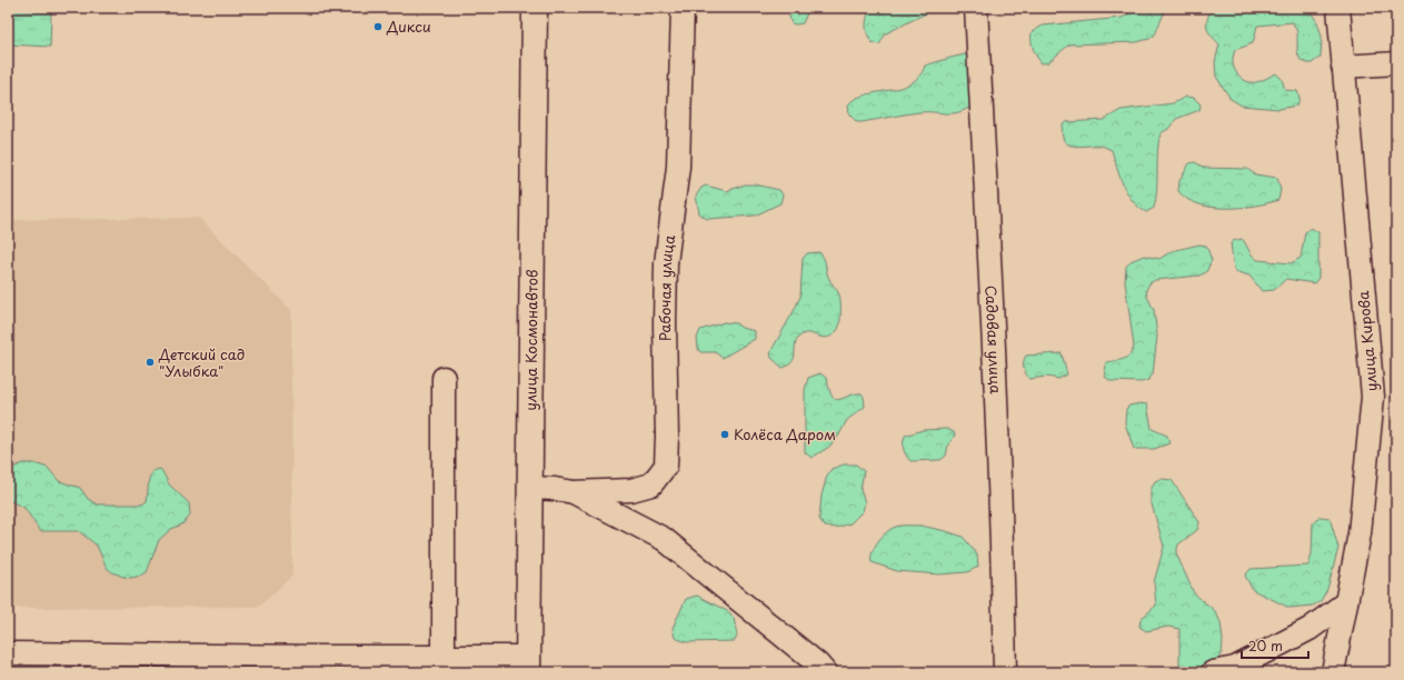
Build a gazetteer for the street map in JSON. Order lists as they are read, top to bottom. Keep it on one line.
{"streets":{"main road":["улица Космонавтов"],"street":["Рабочая улица","Садовая улица","улица Кирова"]},"places":["Дикси","Детский сад \"Улыбка\"","Колёса Даром"],"scale_bar":"20 m"}
